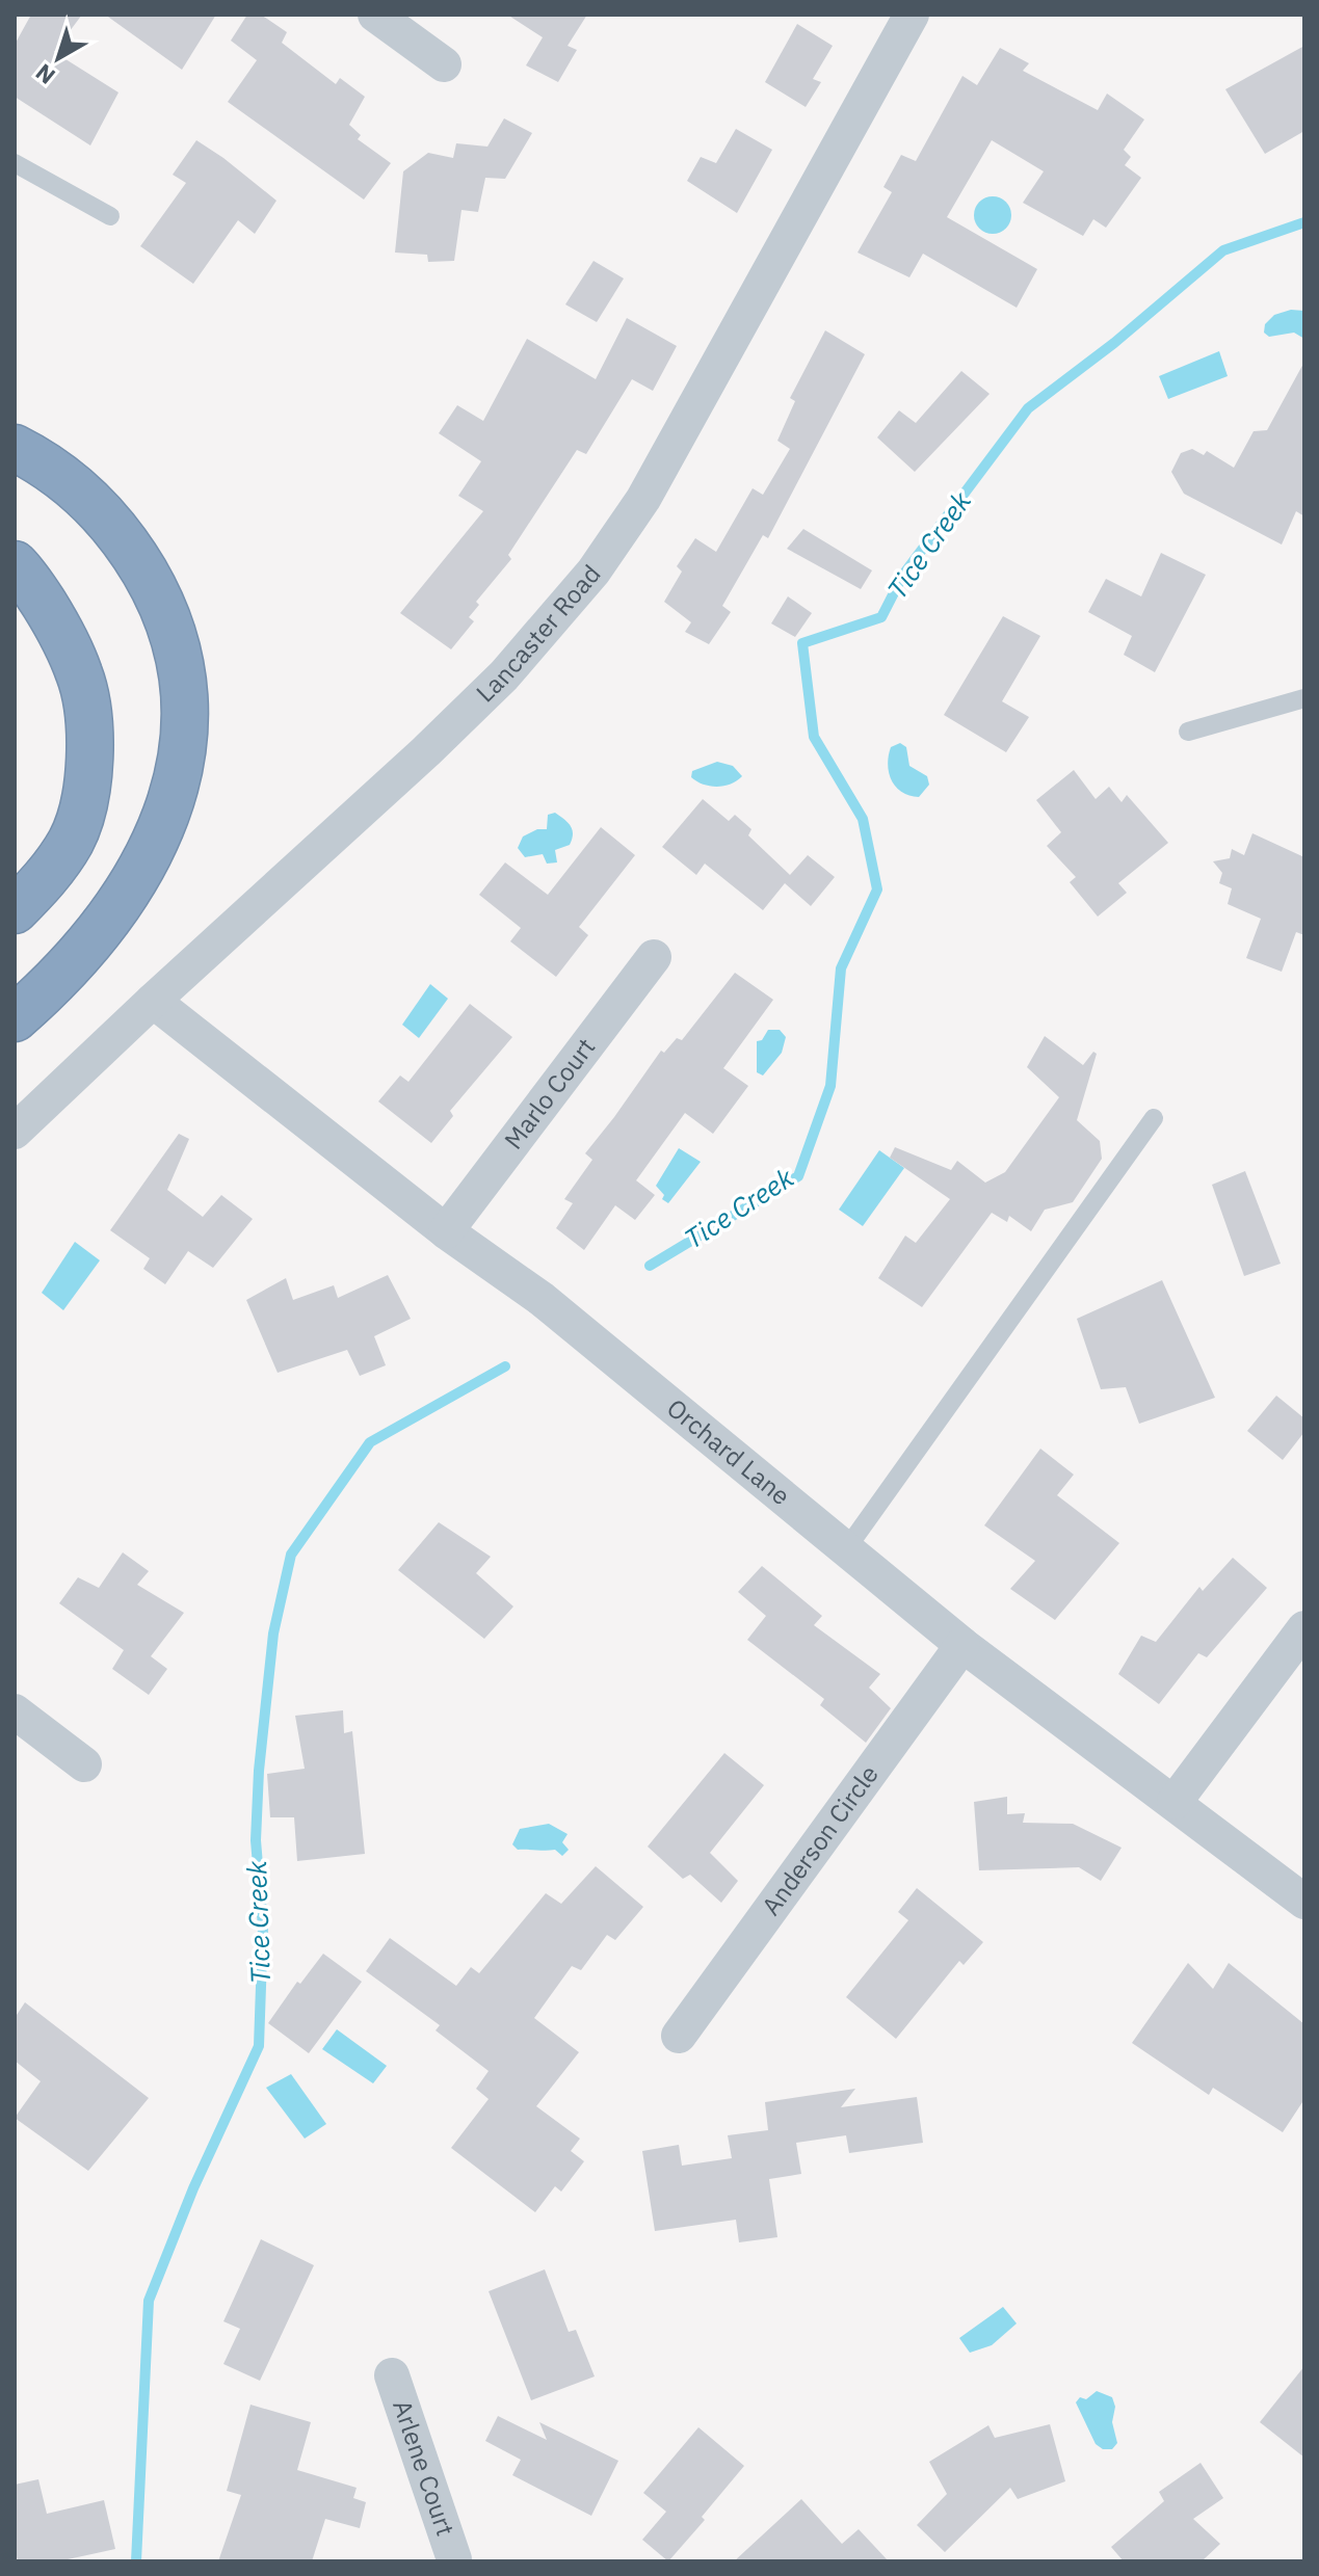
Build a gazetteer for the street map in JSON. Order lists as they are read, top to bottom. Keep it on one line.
{"streets":{"street":["Lancaster Road","Marlo Court","Orchard Lane","Anderson Circle","Arlene Court"]},"crossings":[["Lancaster Road","Orchard Lane"],["Marlo Court","Orchard Lane"],["Orchard Lane","Anderson Circle"]],"water":["Tice Creek"],"north":"bottom left"}
